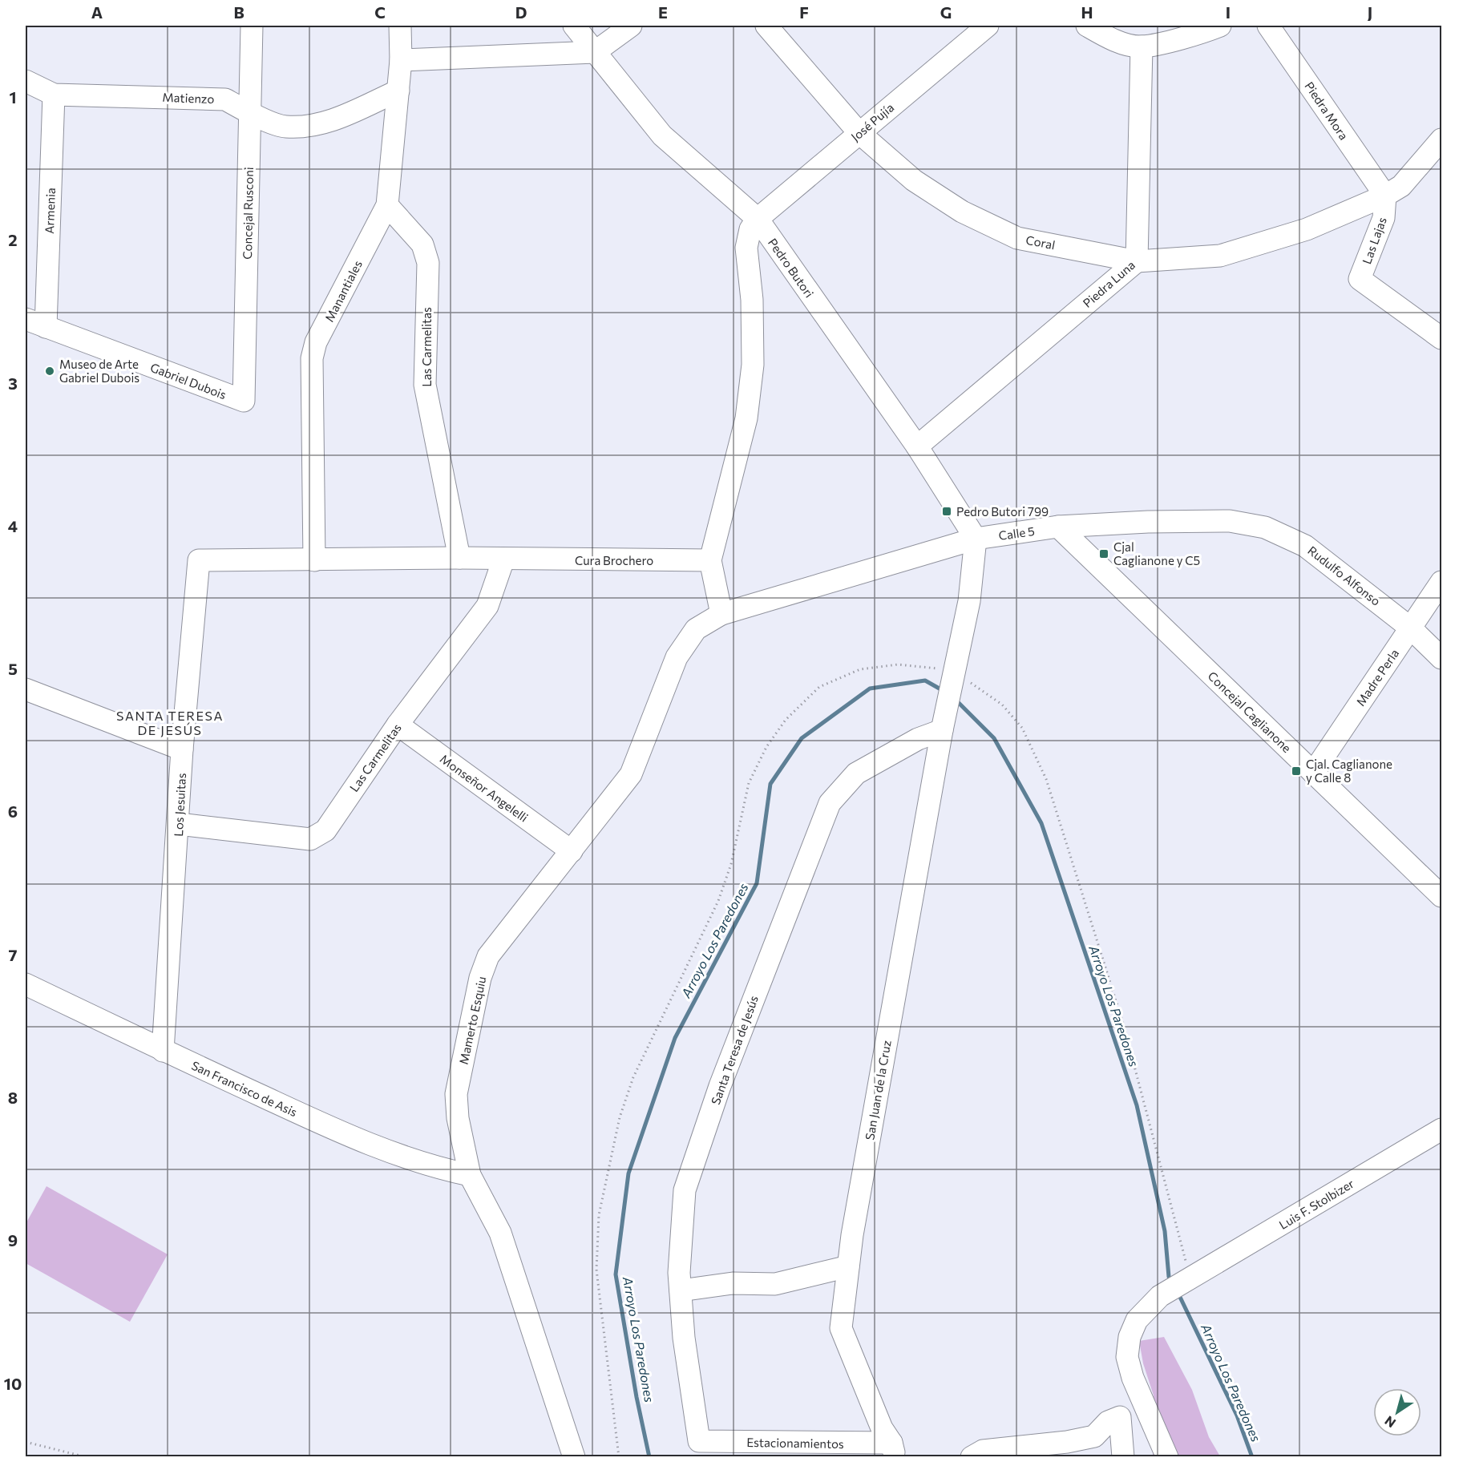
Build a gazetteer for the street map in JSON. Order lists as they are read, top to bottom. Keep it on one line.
{"streets":{"street":["Matienzo","Piedra Mora","José Pujía","Armenia","Concejal Rusconi","Las Lajas","Coral","Pedro Butori","Piedra Luna","Manantiales","Las Carmelitas","Gabriel Dubois","Calle 5","Cura Brochero","Rudulfo Alfonso","Madre Perla","Concejal Caglianone","Monseñor Angelelli","Los Jesuitas","Mamerto Esquiu","Santa Teresa de Jesús","San Francisco de Asis","San Juan de la Cruz","Luis F. Stolbizer","Estacionamientos"]},"crossings":[["Matienzo","Armenia"],["Matienzo","Concejal Rusconi"],["Matienzo","Manantiales"],["Piedra Mora","Las Lajas"],["Piedra Mora","Coral"],["José Pujía","Coral"],["José Pujía","Pedro Butori"],["Armenia","Gabriel Dubois"],["Concejal Rusconi","Gabriel Dubois"],["Las Lajas","Coral"],["Coral","Piedra Luna"],["Pedro Butori","Piedra Luna"],["Pedro Butori","Calle 5"],["Pedro Butori","San Juan de la Cruz"],["Manantiales","Las Carmelitas"],["Manantiales","Cura Brochero"],["Las Carmelitas","Cura Brochero"],["Las Carmelitas","Monseñor Angelelli"],["Las Carmelitas","Los Jesuitas"],["Calle 5","Rudulfo Alfonso"],["Calle 5","Concejal Caglianone"],["Calle 5","San Juan de la Cruz"],["Cura Brochero","Los Jesuitas"],["Rudulfo Alfonso","Madre Perla"],["Rudulfo Alfonso","Concejal Caglianone"],["Madre Perla","Concejal Caglianone"],["Monseñor Angelelli","Mamerto Esquiu"],["Los Jesuitas","San Francisco de Asis"],["Mamerto Esquiu","San Francisco de Asis"],["Santa Teresa de Jesús","San Juan de la Cruz"],["Santa Teresa de Jesús","Estacionamientos"],["San Juan de la Cruz","Estacionamientos"]],"districts":["SANTA TERESA DE JESÚS"],"water":["Arroyo Los Paredones"],"places":{"other":["Museo de Arte Gabriel Dubois"],"transit":["Pedro Butori 799","Cjal Caglianone y C5","Cjal. Caglianone y Calle 8"]},"north":"bottom left","grid":{"columns":["A","B","C","D","E","F","G","H","I","J"],"rows":["1","2","3","4","5","6","7","8","9","10"]}}
